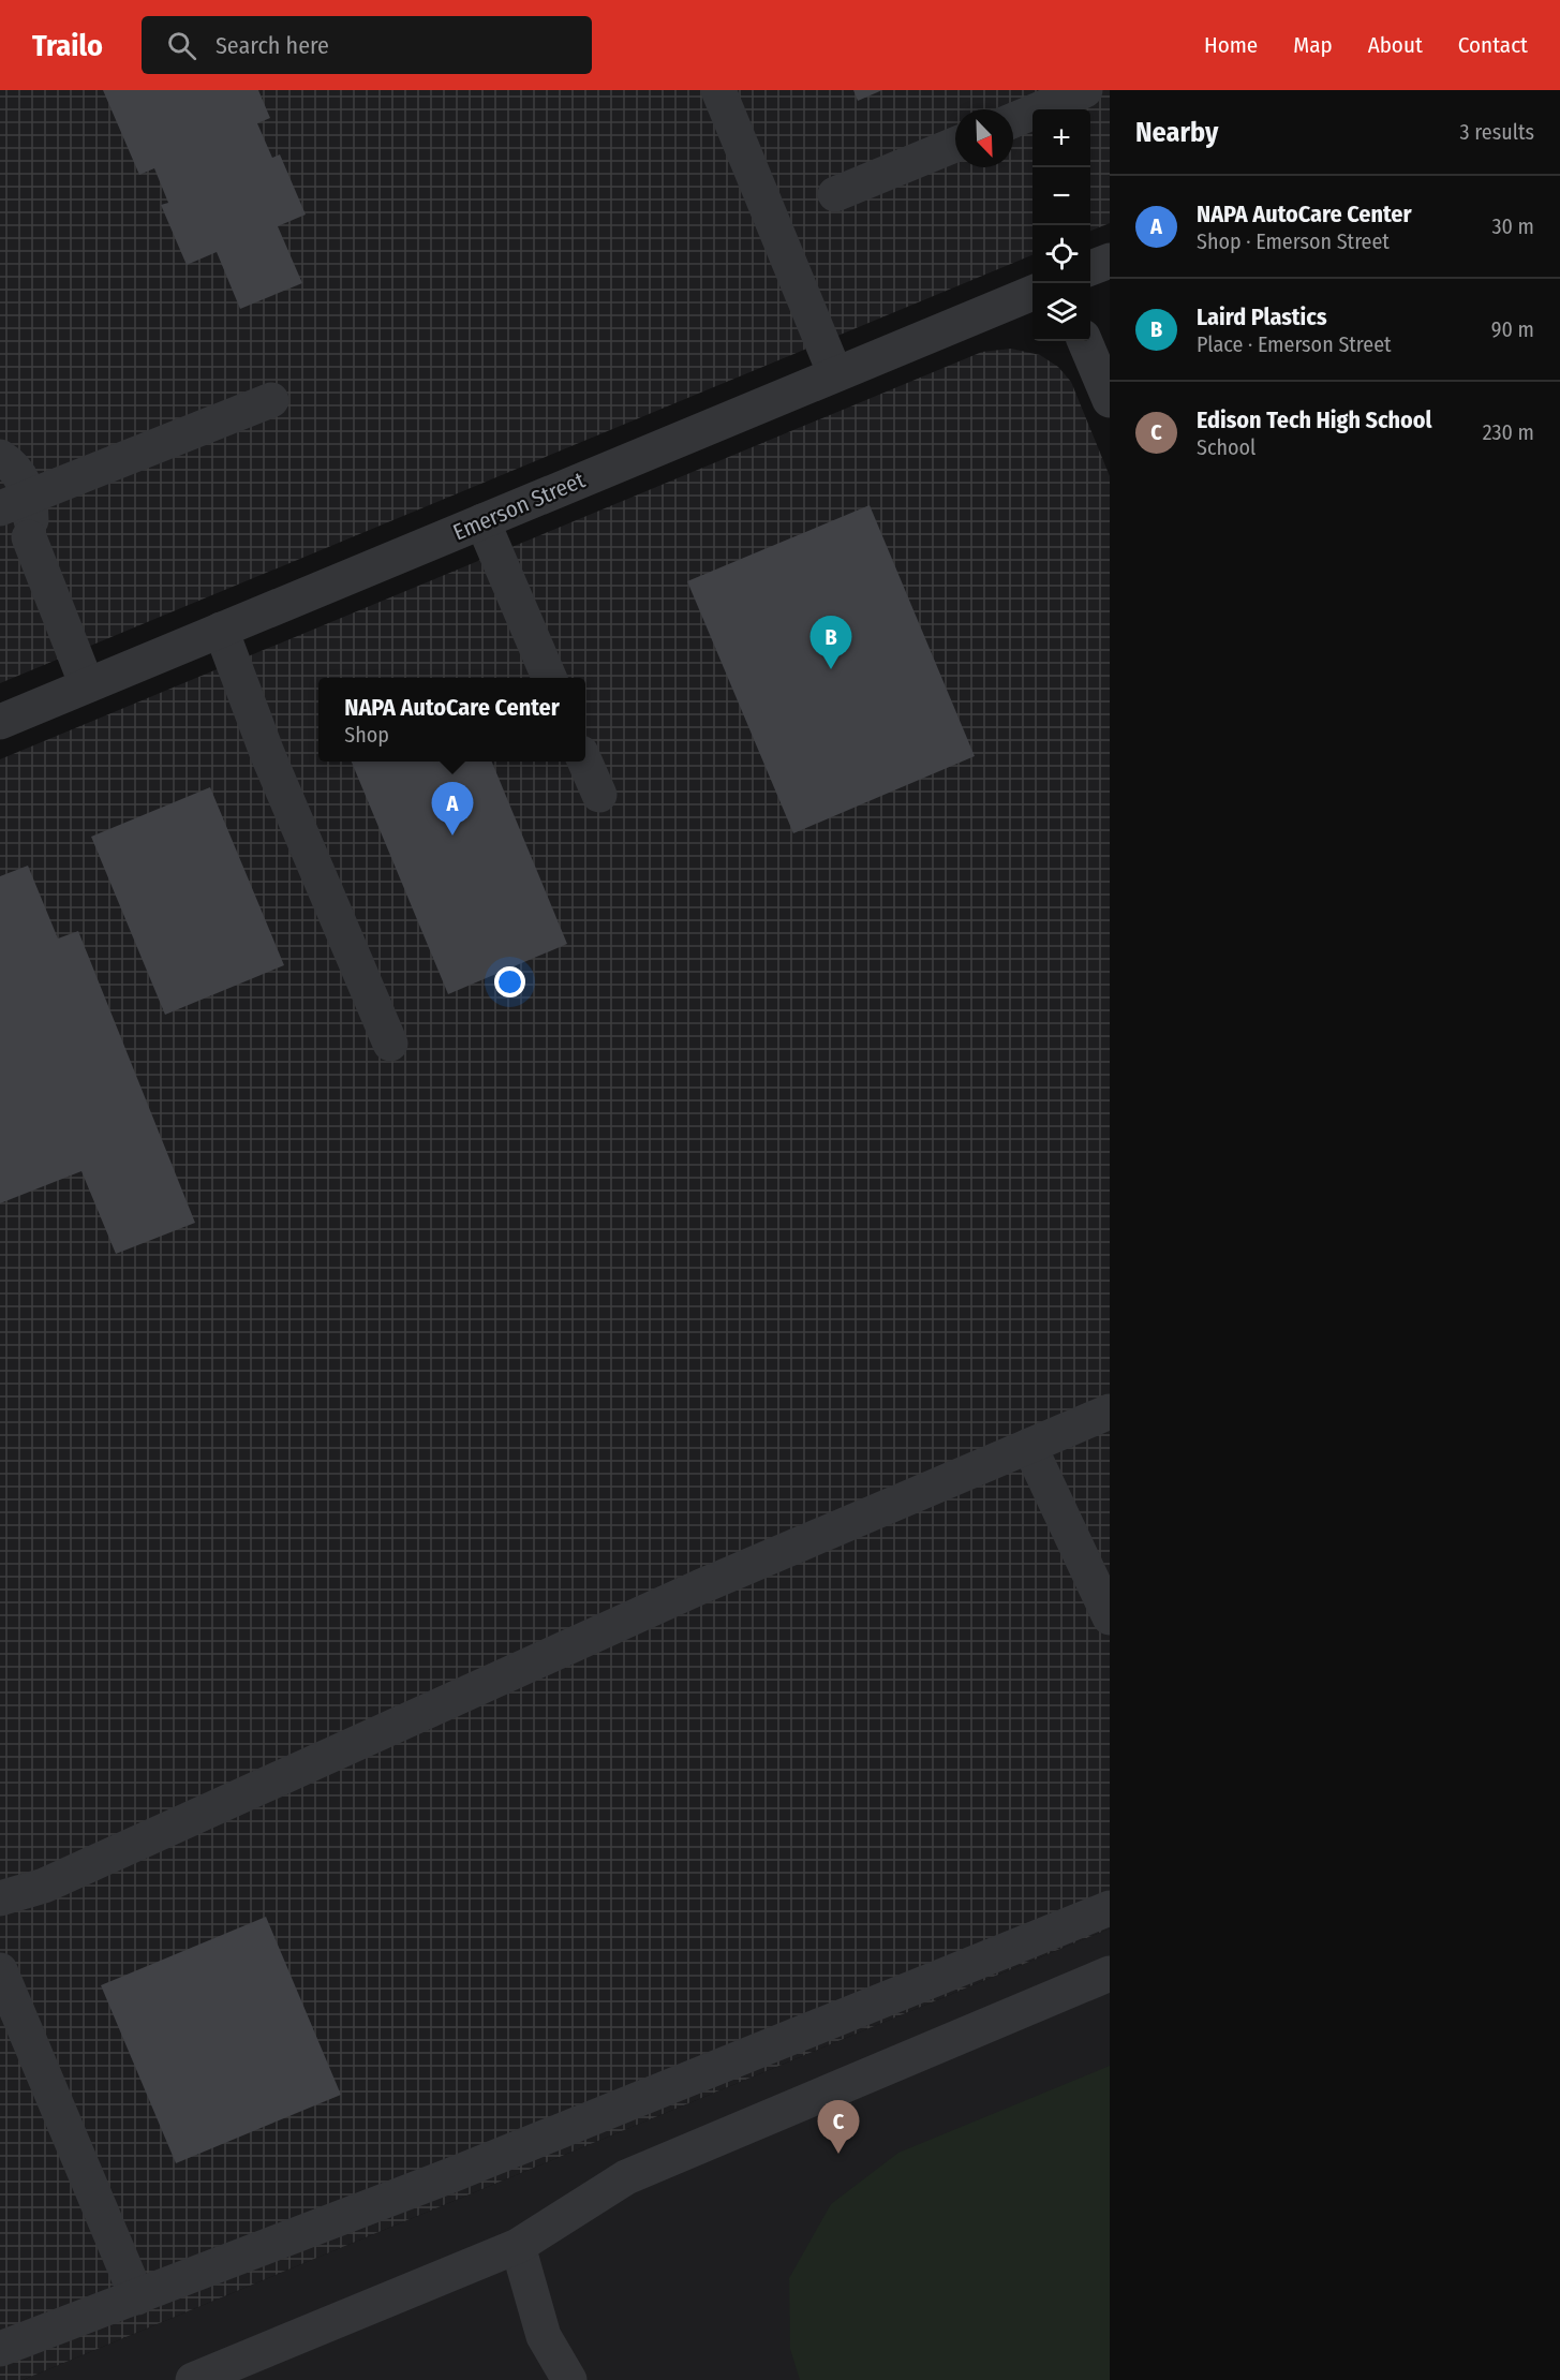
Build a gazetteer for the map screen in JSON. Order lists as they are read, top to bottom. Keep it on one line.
{"streets":{"street":["Emerson Street"]},"north":"bottom right","page":{"header":"Trailo","search":"Search here","nav":["Home","Map","About","Contact"],"heading":["Nearby","3 results"],"map_buttons":["+","−"],"list":[{"mark":"A","name":"NAPA AutoCare Center","note":"Shop · Emerson Street","value":"30 m"},{"mark":"B","name":"Laird Plastics","note":"Place · Emerson Street","value":"90 m"},{"mark":"C","name":"Edison Tech High School","note":"School","value":"230 m"}],"pins":["B","A","C"],"popup":["NAPA AutoCare Center","Shop"]}}
